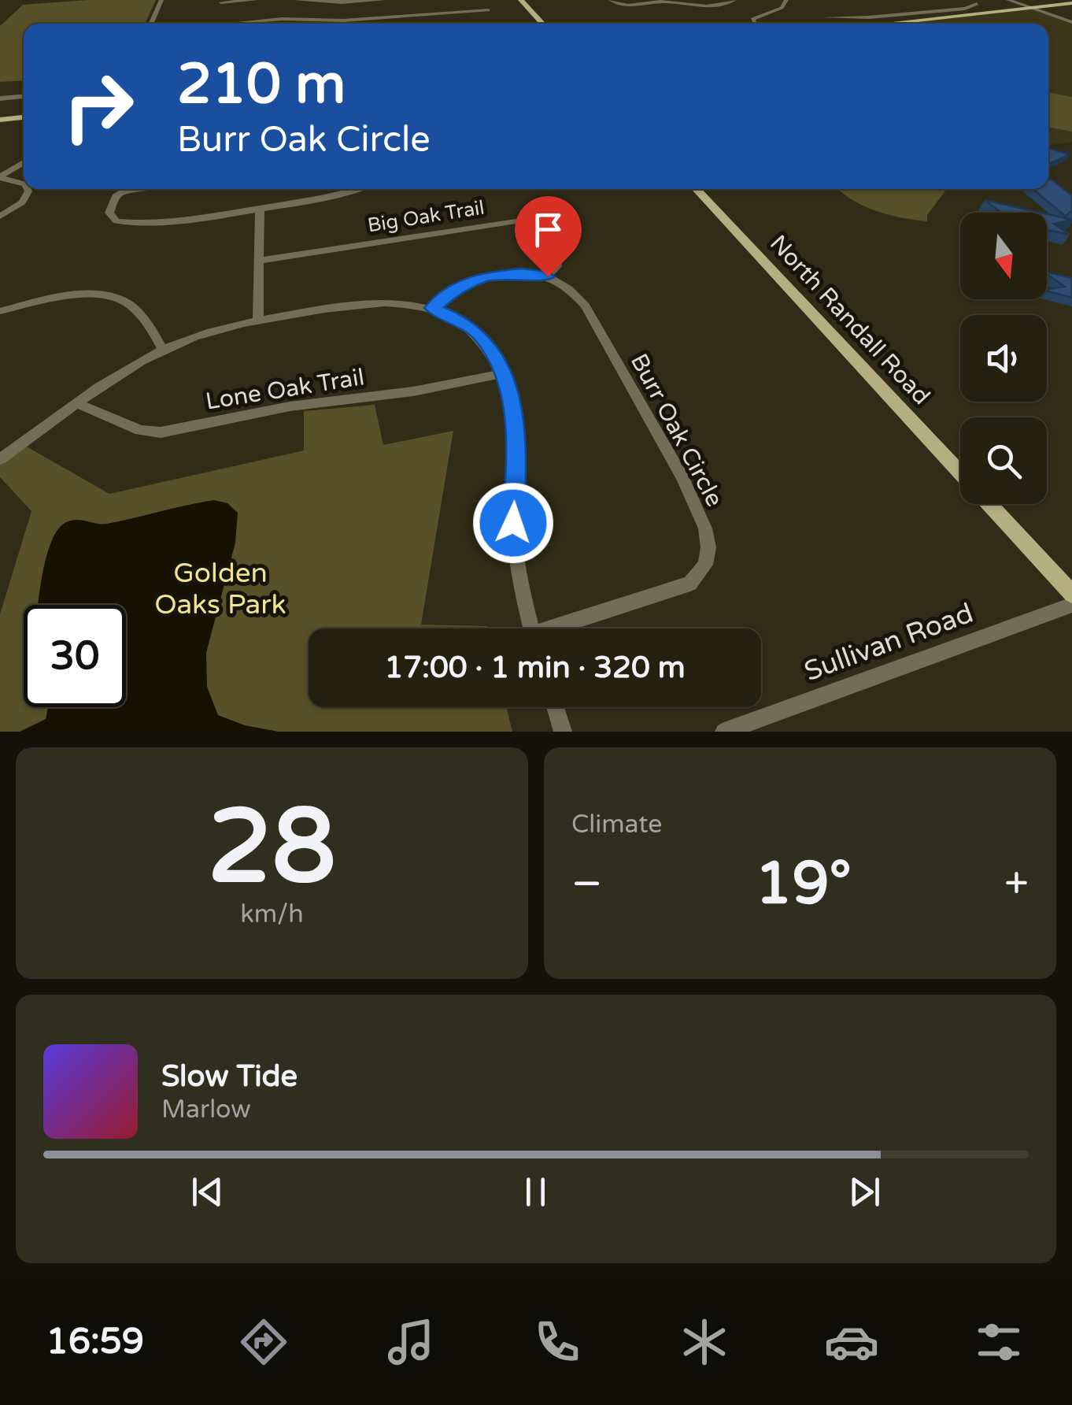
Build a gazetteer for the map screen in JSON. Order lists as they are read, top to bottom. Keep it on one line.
{"streets":{"main road":["North Randall Road"],"street":["Big Oak Trail","Lone Oak Trail","Burr Oak Circle","Sullivan Road"]},"crossings":[["Big Oak Trail","Burr Oak Circle"]],"parks":["Golden Oaks Park"],"north":"bottom","page":{"turn":["210 m","Burr Oak Circle"],"limit":"30","trip":"17:00 · 1 min · 320 m","tile":[["28","km/h"],"Climate"],"heat":["−","19°","+"],"song":["Slow Tide","Marlow"],"tabs":"16:59"}}
